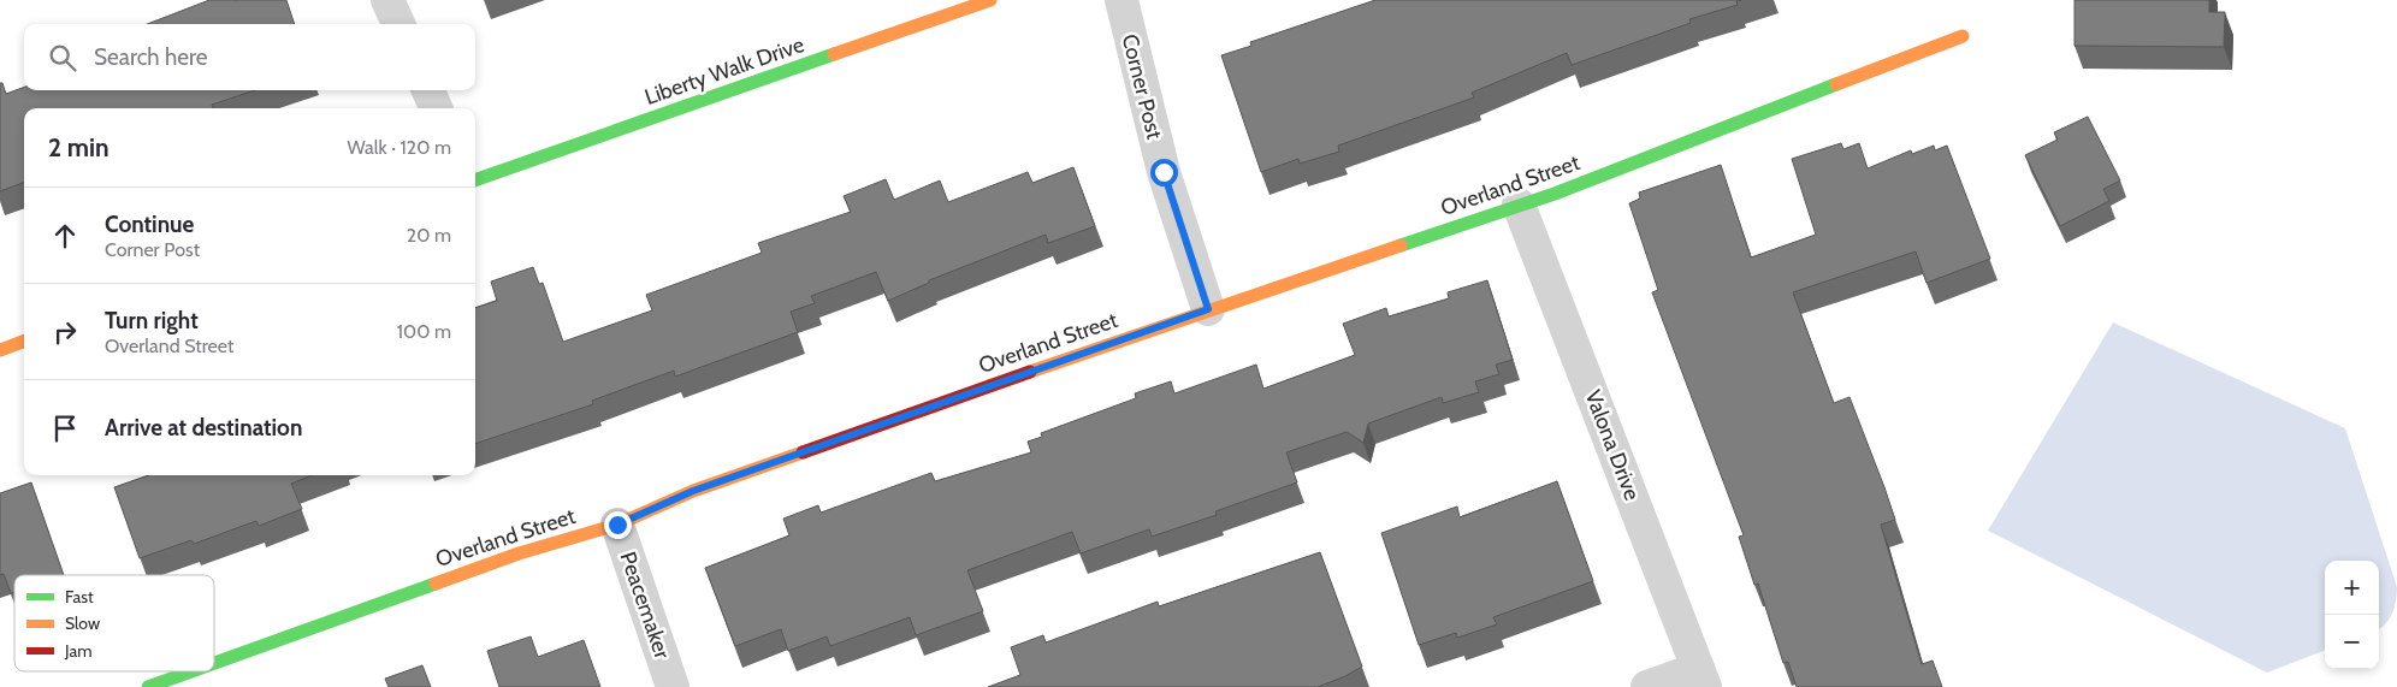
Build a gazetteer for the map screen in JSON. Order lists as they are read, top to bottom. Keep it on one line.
{"streets":{"street":["Liberty Walk Drive","Corner Post","Overland Street","Valona Drive","Peacemaker"]},"crossings":[["Corner Post","Overland Street"],["Overland Street","Valona Drive"],["Overland Street","Peacemaker"]],"legend":["Fast","Slow","Jam"],"page":{"search":"Search here","heading":["2 min","Walk · 120 m"],"list":[["Continue","Corner Post","20 m"],["Turn right","Overland Street","100 m"],"Arrive at destination"],"map_buttons":["+","−"]}}
